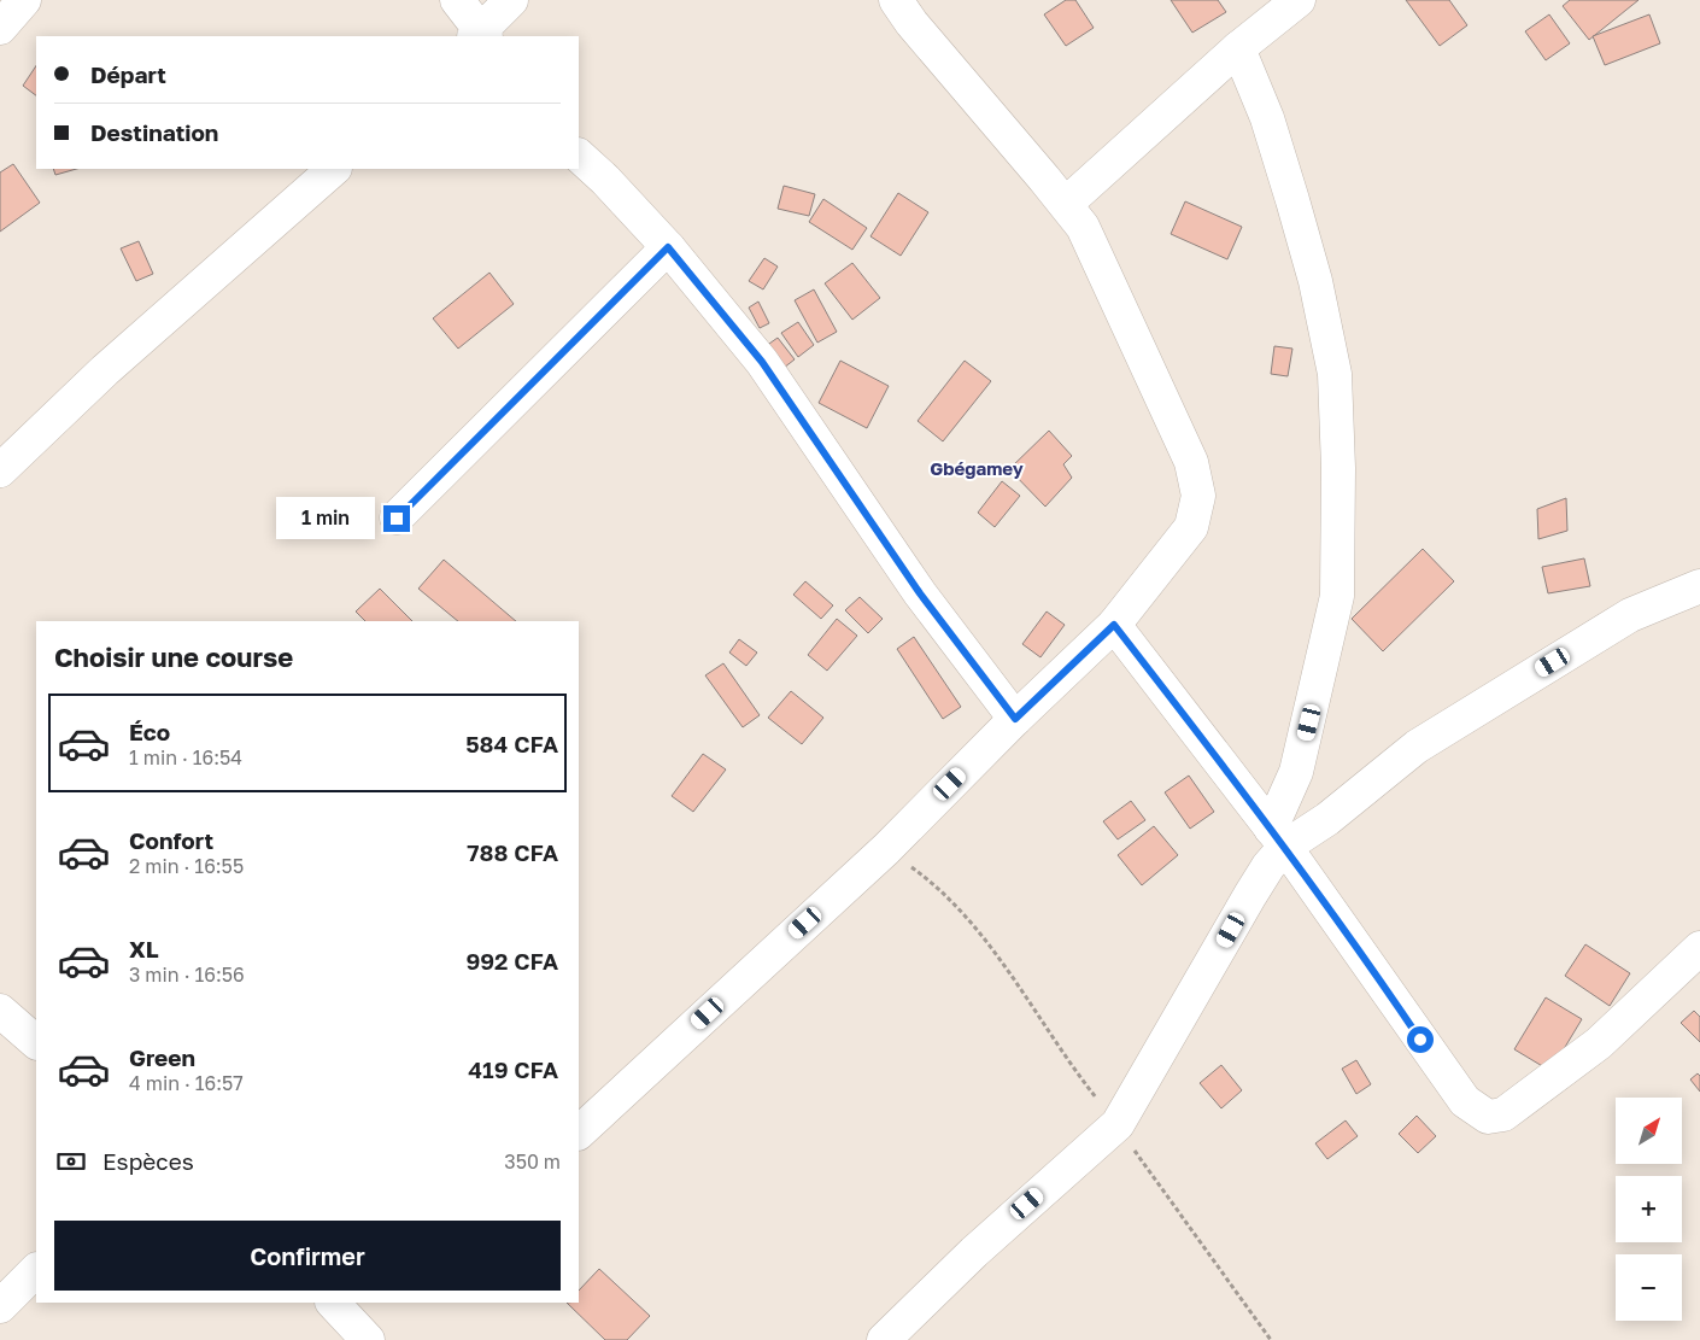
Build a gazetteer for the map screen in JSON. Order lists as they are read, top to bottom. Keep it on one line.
{"districts":["Gbégamey"],"north":"top right","page":{"banner":["Départ","Destination"],"bubble":"1 min","heading":"Choisir une course","list":[{"name":"Éco","note":"1 min · 16:54","value":"584 CFA"},{"name":"Confort","note":"2 min · 16:55","value":"788 CFA"},{"name":"XL","note":"3 min · 16:56","value":"992 CFA"},{"name":"Green","note":"4 min · 16:57","value":"419 CFA"}],"map_buttons":["+","−"],"pay":["Espèces","350 m"],"buttons":"Confirmer"}}
